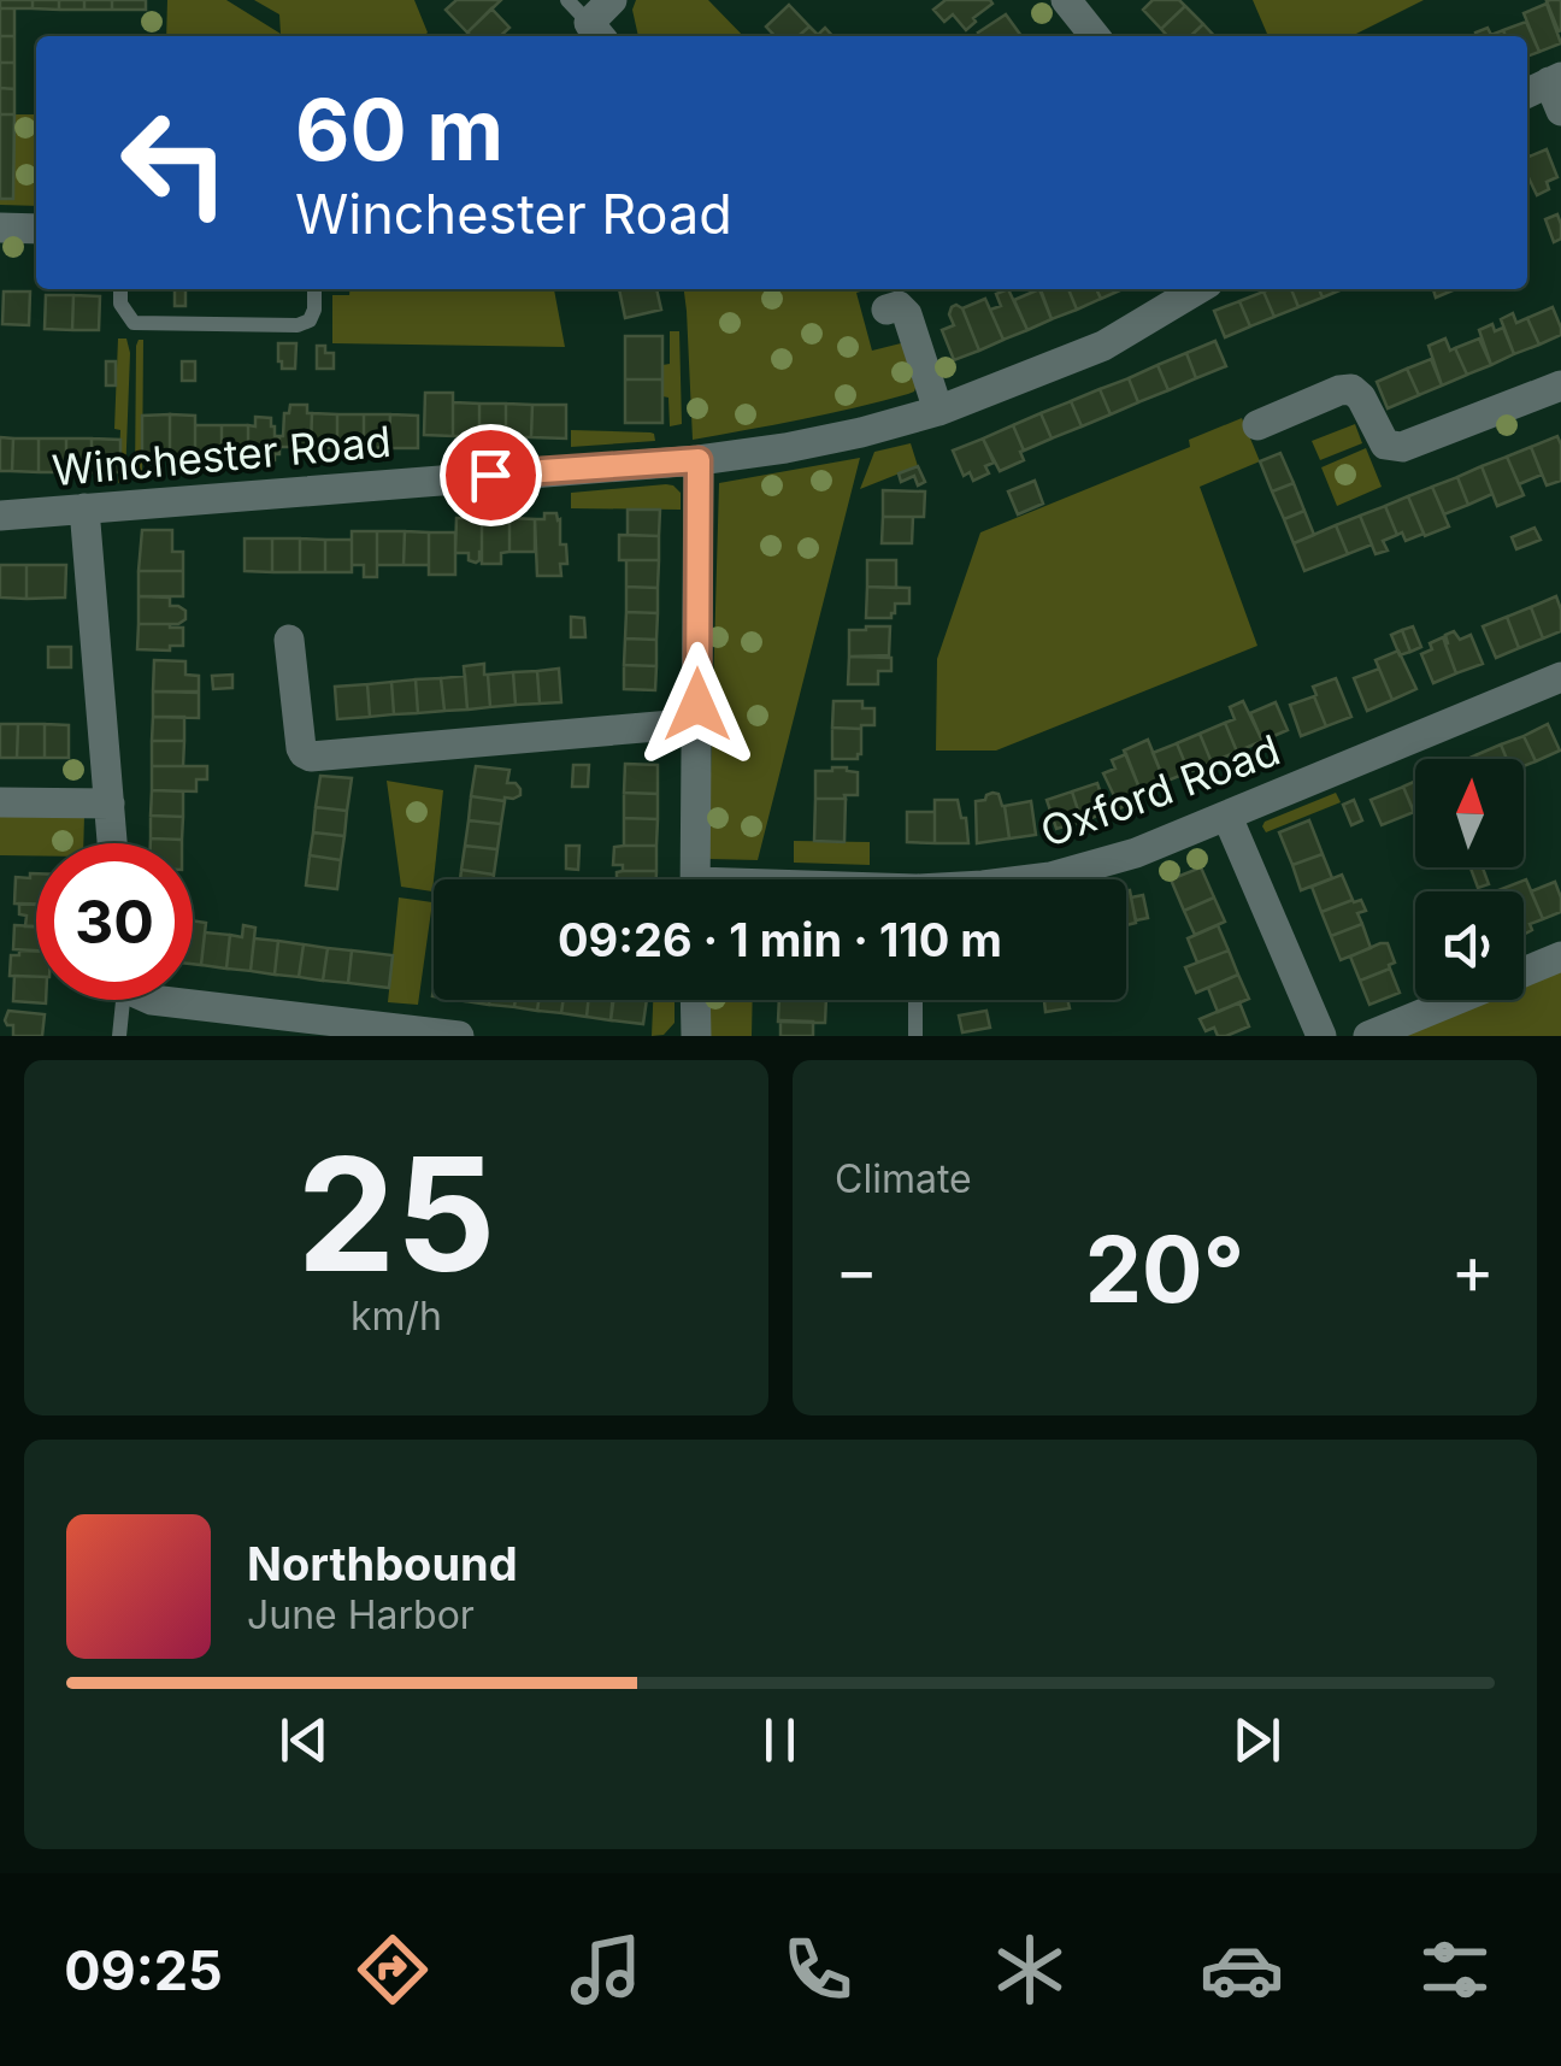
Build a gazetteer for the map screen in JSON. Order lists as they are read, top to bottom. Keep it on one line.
{"streets":{"street":["Winchester Road","Oxford Road"]},"north":"top","page":{"turn":["60 m","Winchester Road"],"limit":"30","trip":"09:26 · 1 min · 110 m","tile":[["25","km/h"],"Climate"],"heat":["−","20°","+"],"song":["Northbound","June Harbor"],"tabs":"09:25"}}
